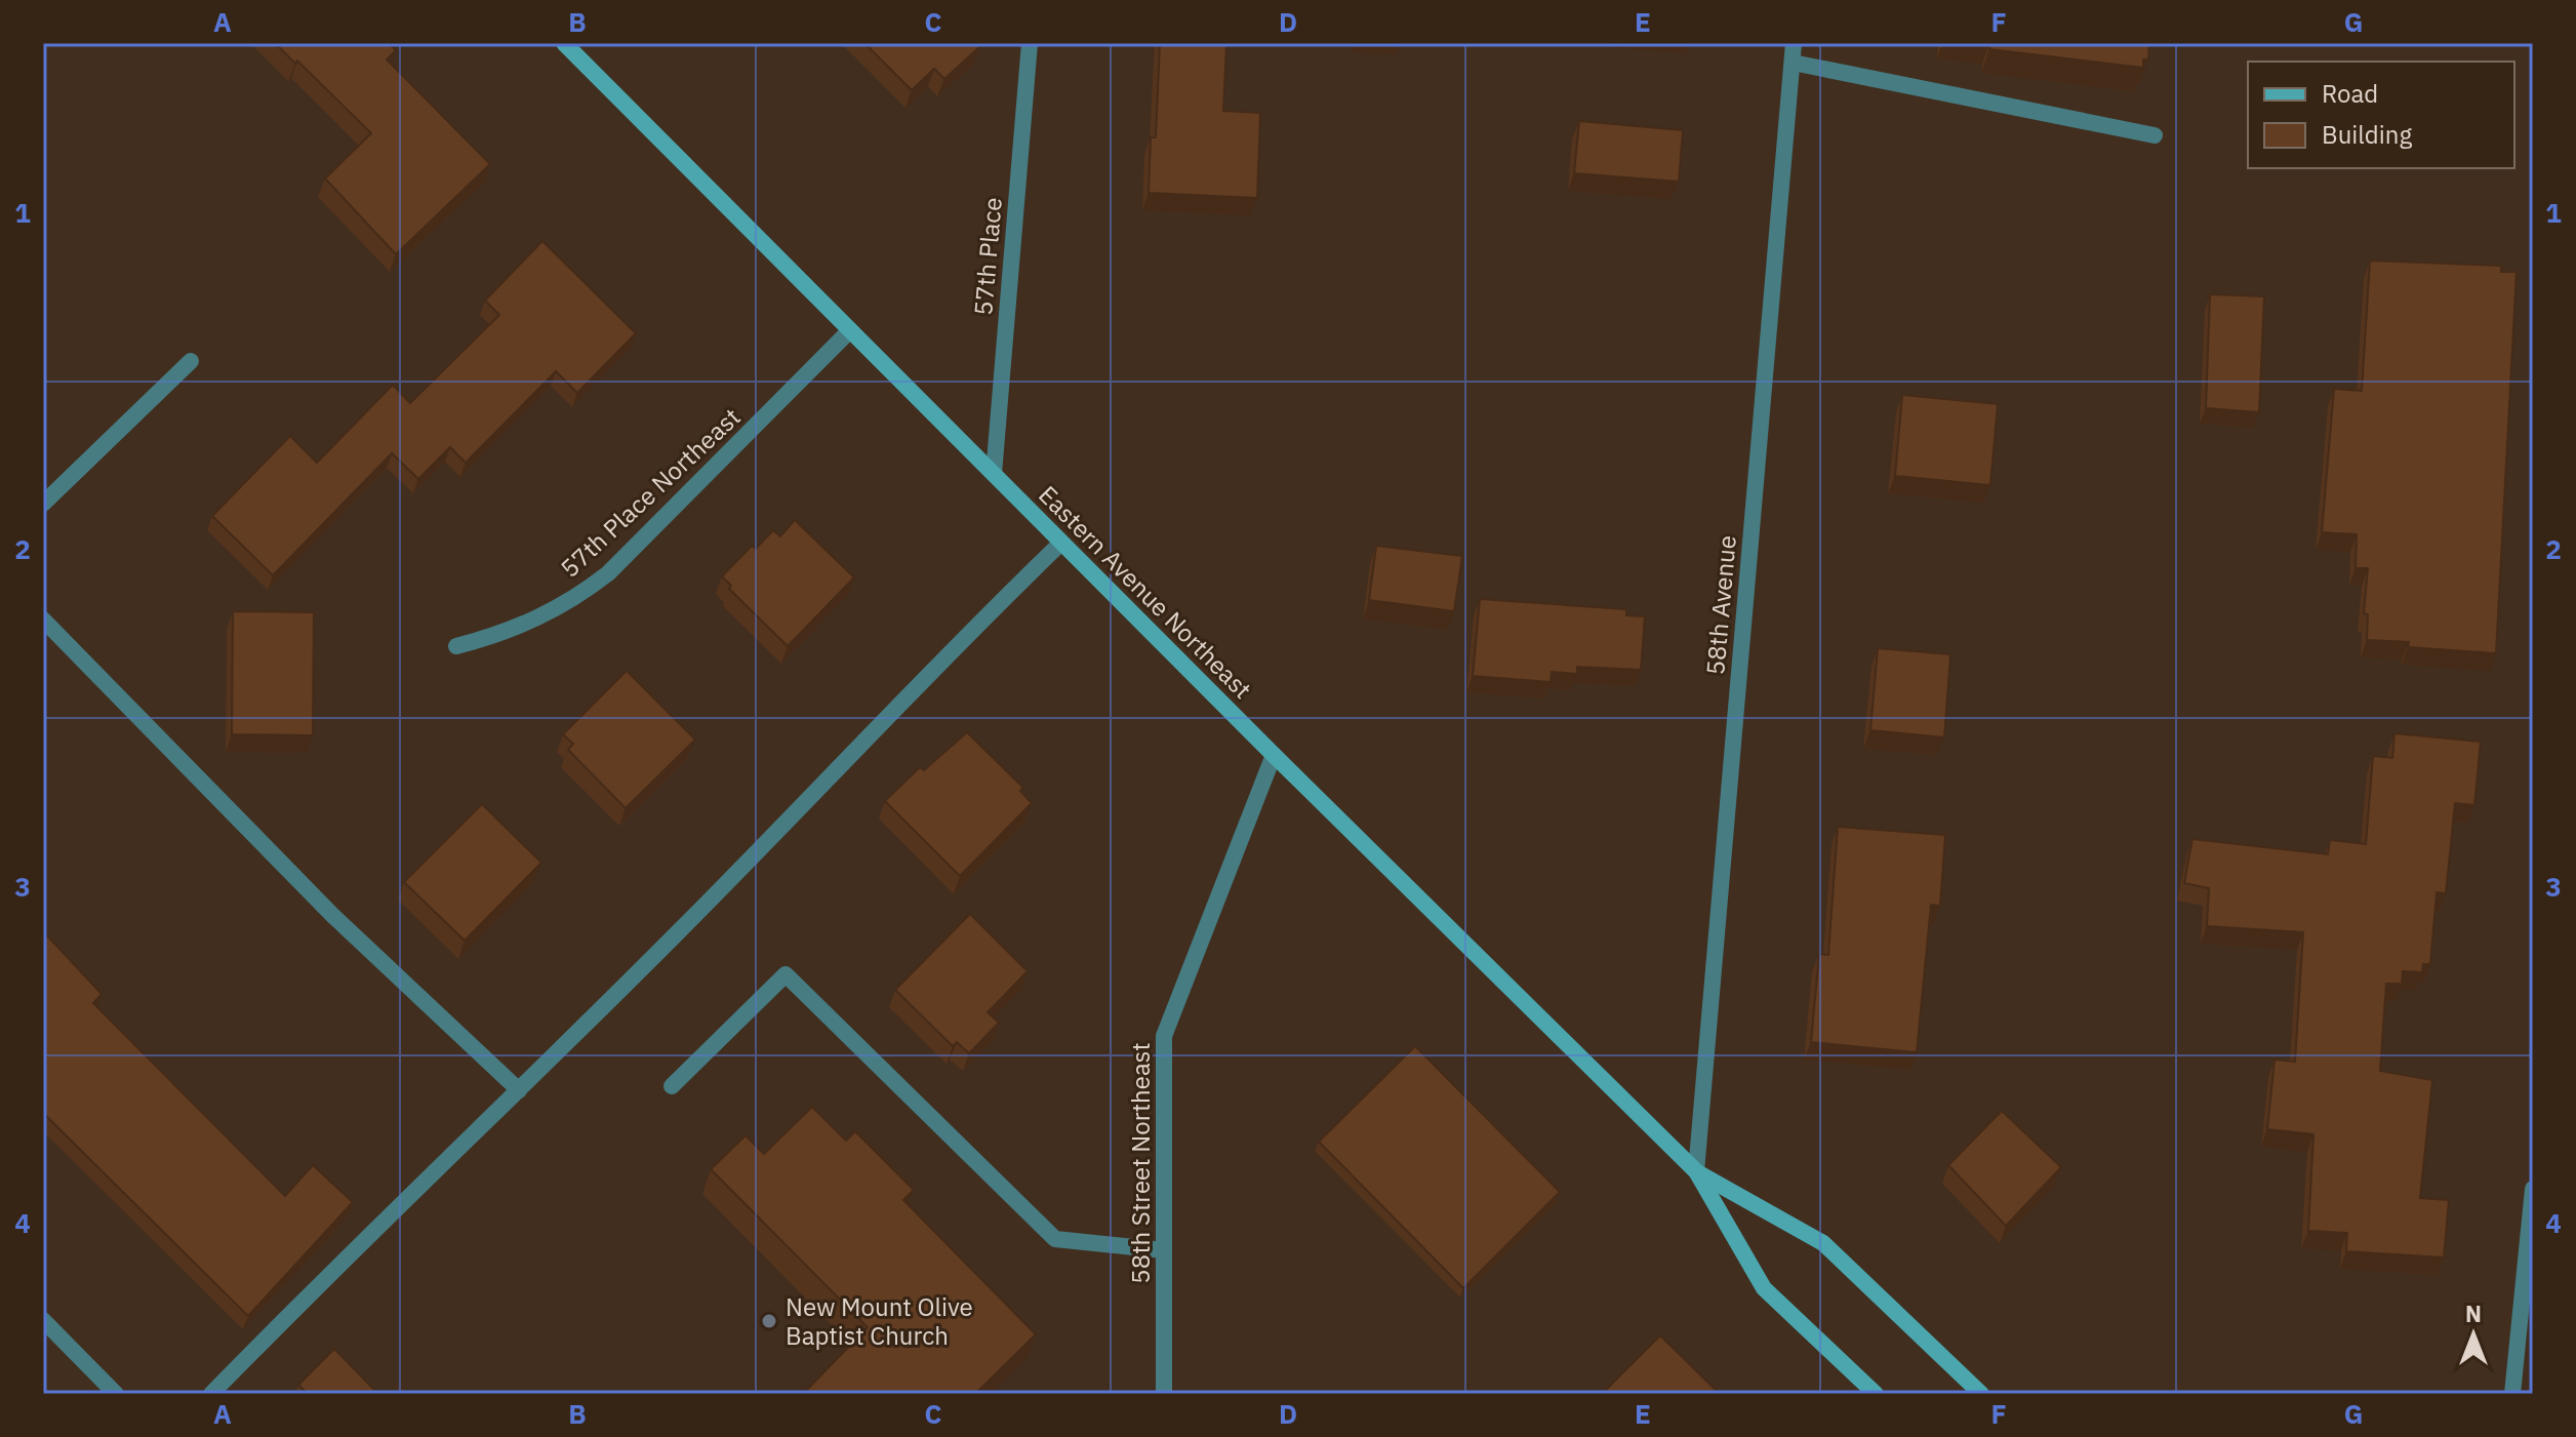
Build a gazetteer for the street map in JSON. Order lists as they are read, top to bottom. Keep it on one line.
{"streets":{"main road":["Eastern Avenue Northeast"],"street":["57th Place","57th Place Northeast","58th Avenue","58th Street Northeast"]},"crossings":[["57th Place","Eastern Avenue Northeast"],["57th Place Northeast","Eastern Avenue Northeast"],["Eastern Avenue Northeast","58th Avenue"],["Eastern Avenue Northeast","58th Street Northeast"]],"places":["New Mount Olive Baptist Church"],"legend":["Road","Building"],"north":"top","grid":{"columns":["A","B","C","D","E","F","G"],"rows":["1","2","3","4"]}}
